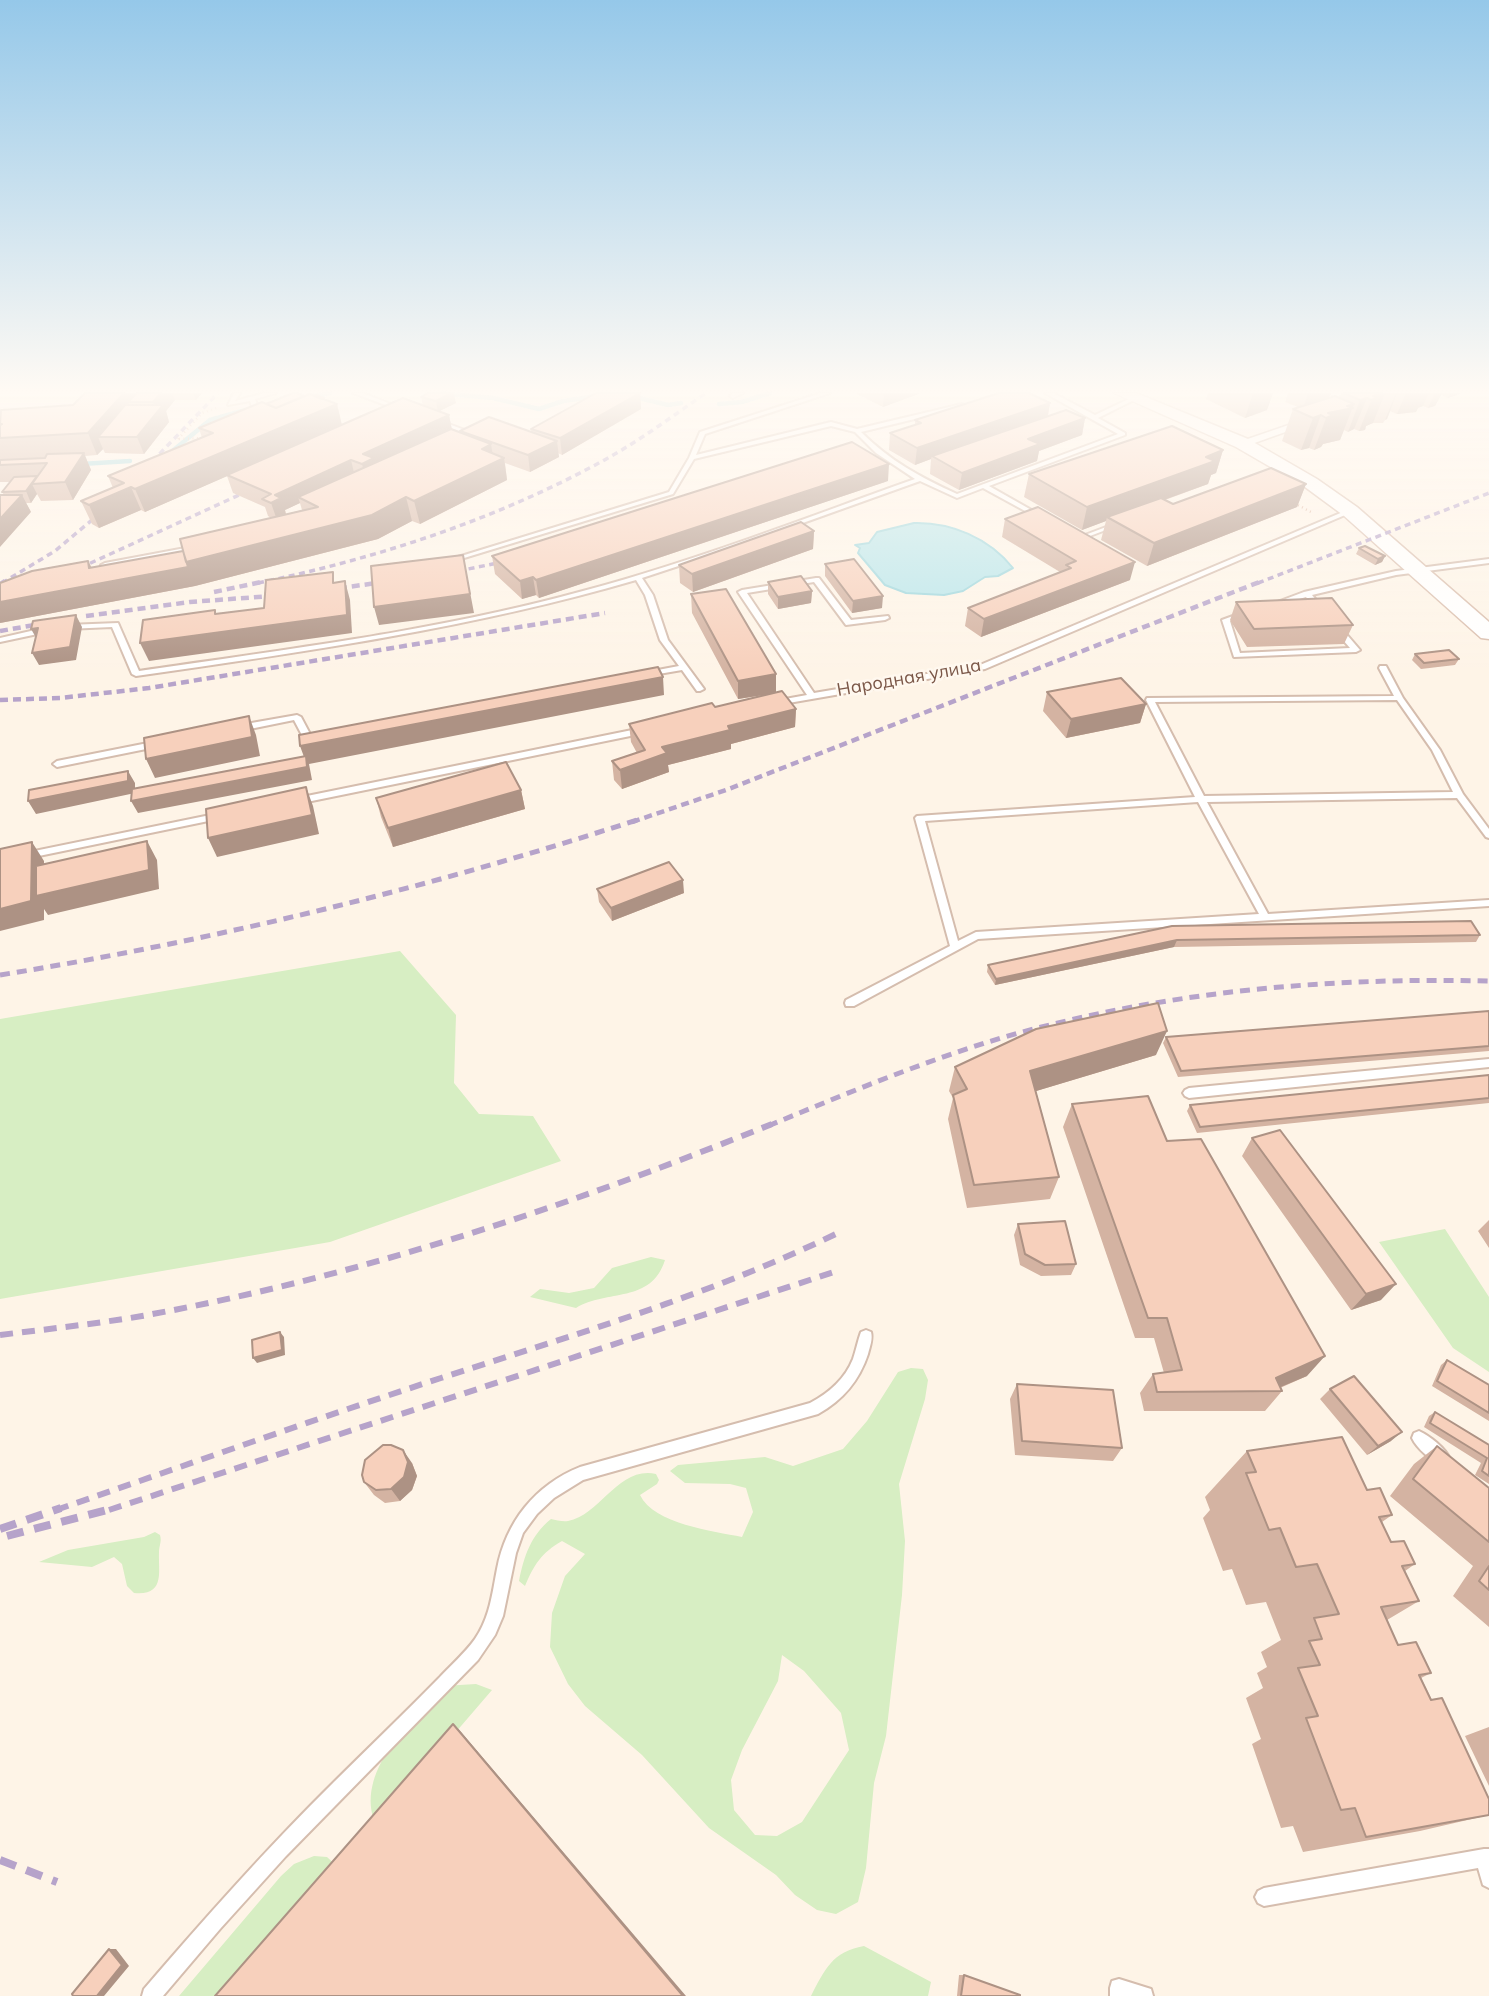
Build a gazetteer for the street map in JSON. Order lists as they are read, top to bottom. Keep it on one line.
{"streets":{"lane":["Народная улица"]}}
